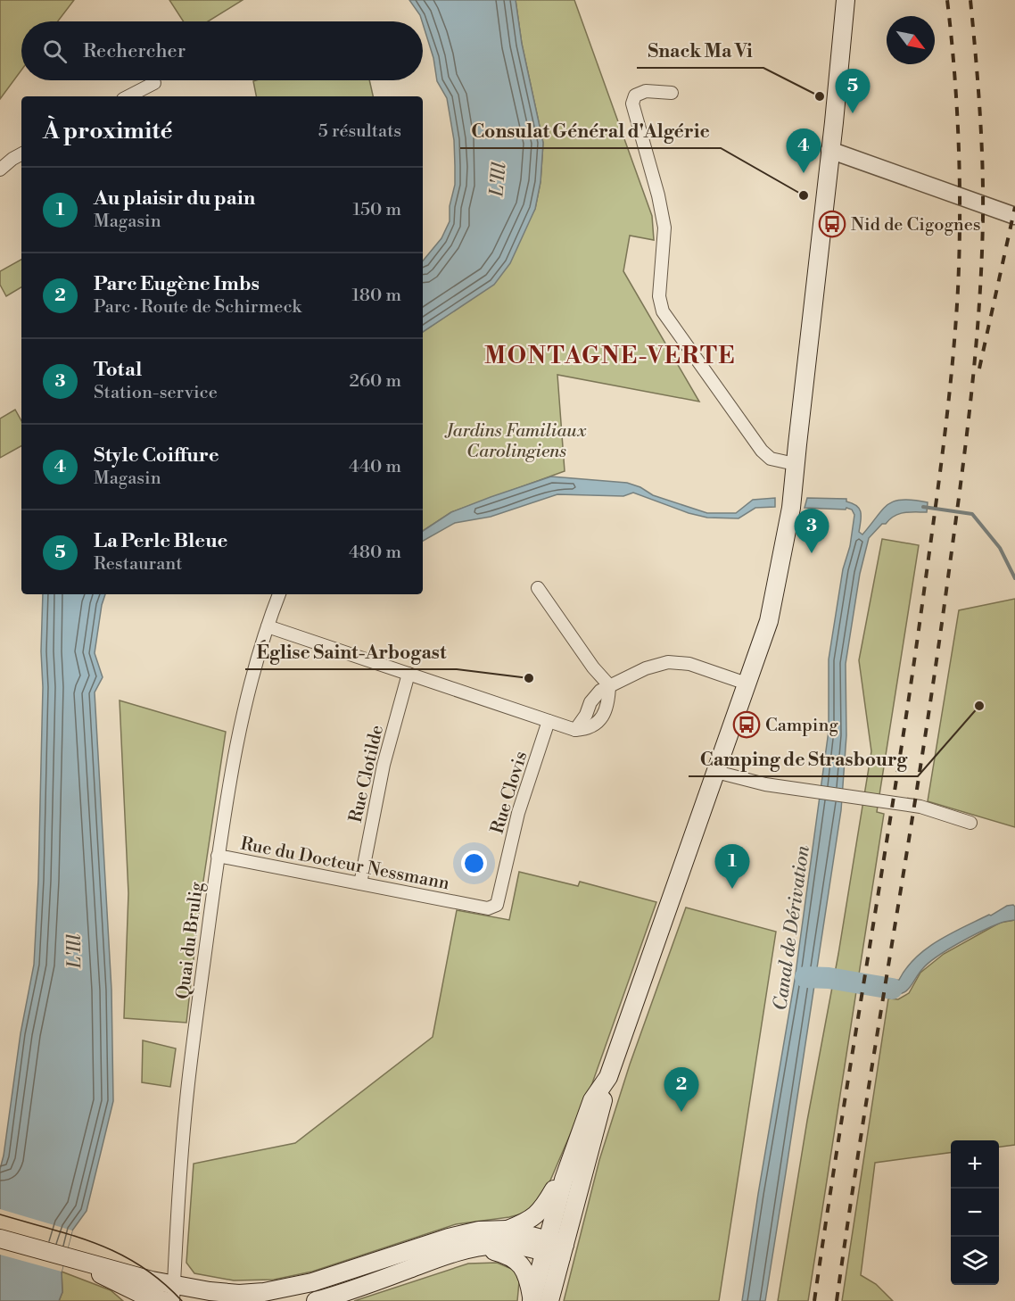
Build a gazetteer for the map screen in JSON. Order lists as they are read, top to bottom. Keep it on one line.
{"streets":{"street":["Rue Clotilde","Rue Clovis","Rue du Docteur Nessmann","Quai du Brulig"]},"crossings":[["Rue Clotilde","Rue du Docteur Nessmann"],["Rue Clovis","Rue du Docteur Nessmann"],["Rue du Docteur Nessmann","Quai du Brulig"]],"districts":["MONTAGNE-VERTE"],"water":["L'Ill","Canal de Dérivation"],"parks":["Jardins Familiaux Carolingiens"],"places":{"other":["Snack Ma Vi","Consulat Général d'Algérie","Église Saint-Arbogast","Camping de Strasbourg"],"bus stop":["Nid de Cigognes","Camping"]},"north":"bottom right","page":{"search":"Rechercher","pins":["5","4","3","1","2"],"heading":["À proximité","5 résultats"],"list":[{"mark":"1","name":"Au plaisir du pain","note":"Magasin","value":"150 m"},{"mark":"2","name":"Parc Eugène Imbs","note":"Parc · Route de Schirmeck","value":"180 m"},{"mark":"3","name":"Total","note":"Station-service","value":"260 m"},{"mark":"4","name":"Style Coiffure","note":"Magasin","value":"440 m"},{"mark":"5","name":"La Perle Bleue","note":"Restaurant","value":"480 m"}],"map_buttons":["+","−"]}}
